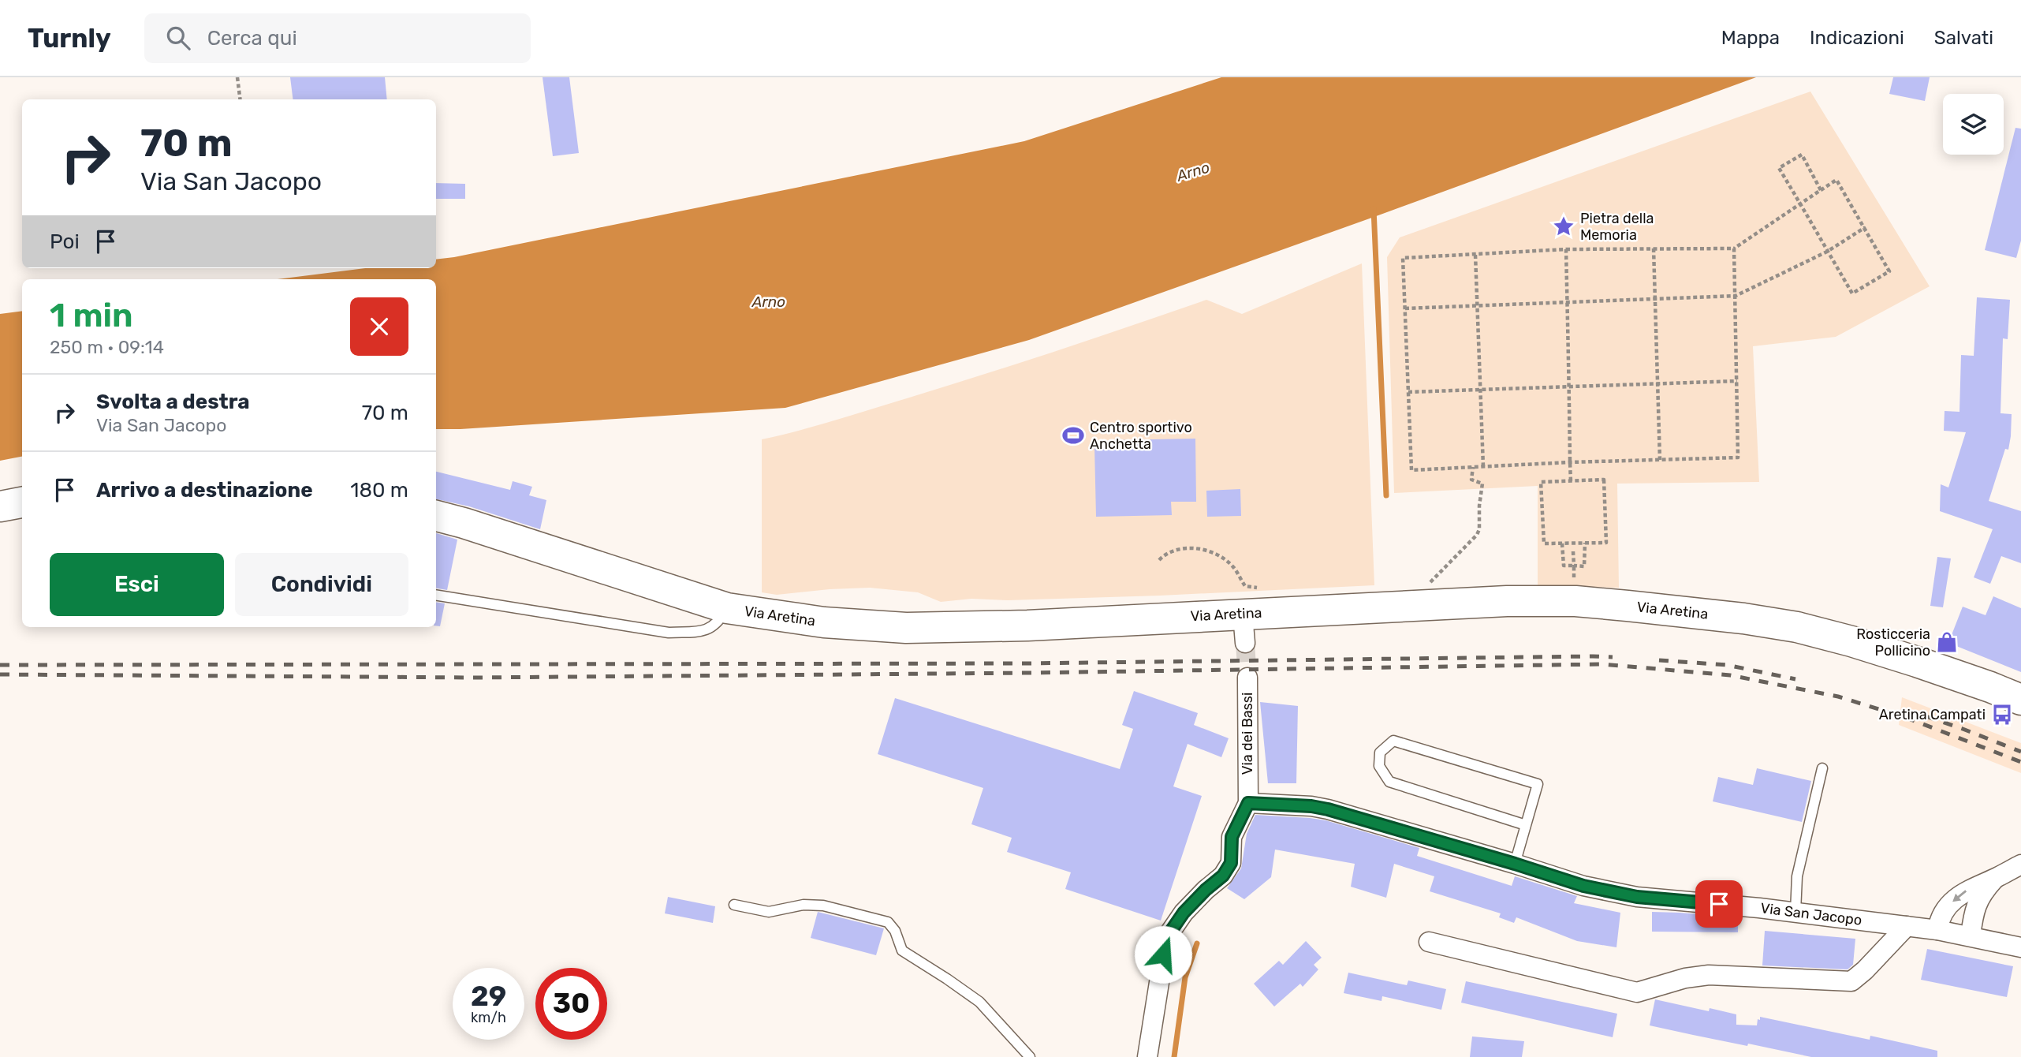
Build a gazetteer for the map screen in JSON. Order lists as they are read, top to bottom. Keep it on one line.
{"streets":{"main road":["Via Aretina"],"street":["Via dei Bassi","Via San Jacopo"]},"crossings":[["Via dei Bassi","Via San Jacopo"]],"water":["Arno"],"places":{"place":["Pietra della Memoria"],"sports":["Centro sportivo Anchetta"],"shop":["Rosticceria Pollicino"],"bus stop":["Aretina Campati"]},"page":{"header":"Turnly","search":"Cerca qui","nav":["Mappa","Indicazioni","Salvati"],"turn":["70 m","Via San Jacopo"],"then":"Poi","heading":["1 min","250 m · 09:14"],"list":[{"name":"Svolta a destra","note":"Via San Jacopo","value":"70 m"},{"name":"Arrivo a destinazione","value":"180 m"}],"buttons":["Esci","Condividi"],"speed":"29 km/h","limit":"30"}}
